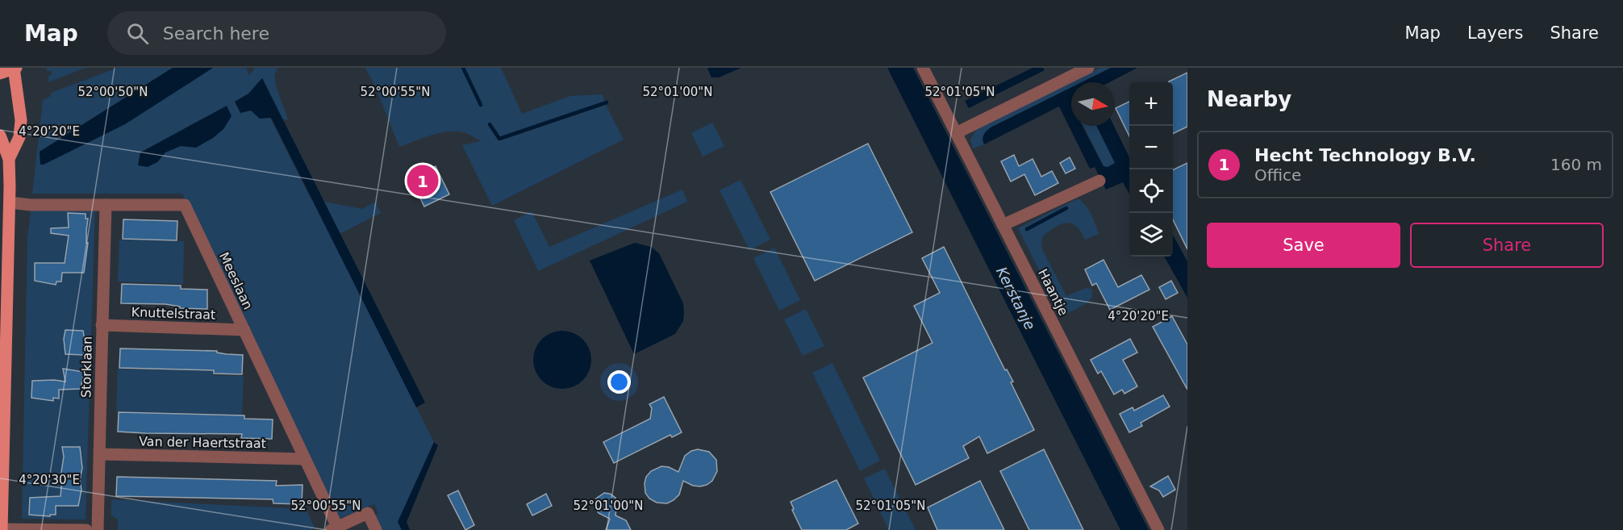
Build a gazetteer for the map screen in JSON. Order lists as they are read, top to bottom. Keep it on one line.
{"streets":{"street":["Meeslaan","Haantje","Knuttelstraat","Storklaan","Van der Haertstraat"]},"crossings":[["Meeslaan","Knuttelstraat"],["Meeslaan","Storklaan"],["Meeslaan","Van der Haertstraat"],["Knuttelstraat","Storklaan"],["Storklaan","Van der Haertstraat"]],"water":["Kerstanje"],"north":"right","page":{"header":"Map","search":"Search here","nav":["Map","Layers","Share"],"heading":"Nearby","map_buttons":["+","−"],"list":[{"mark":"1","name":"Hecht Technology B.V.","note":"Office","value":"160 m"}],"pins":"1","buttons":["Save","Share"]},"coordinates":["52°01'05\"N","52°00'50\"N","52°00'55\"N","52°01'00\"N","4°20'20\"E","4°20'30\"E"]}
